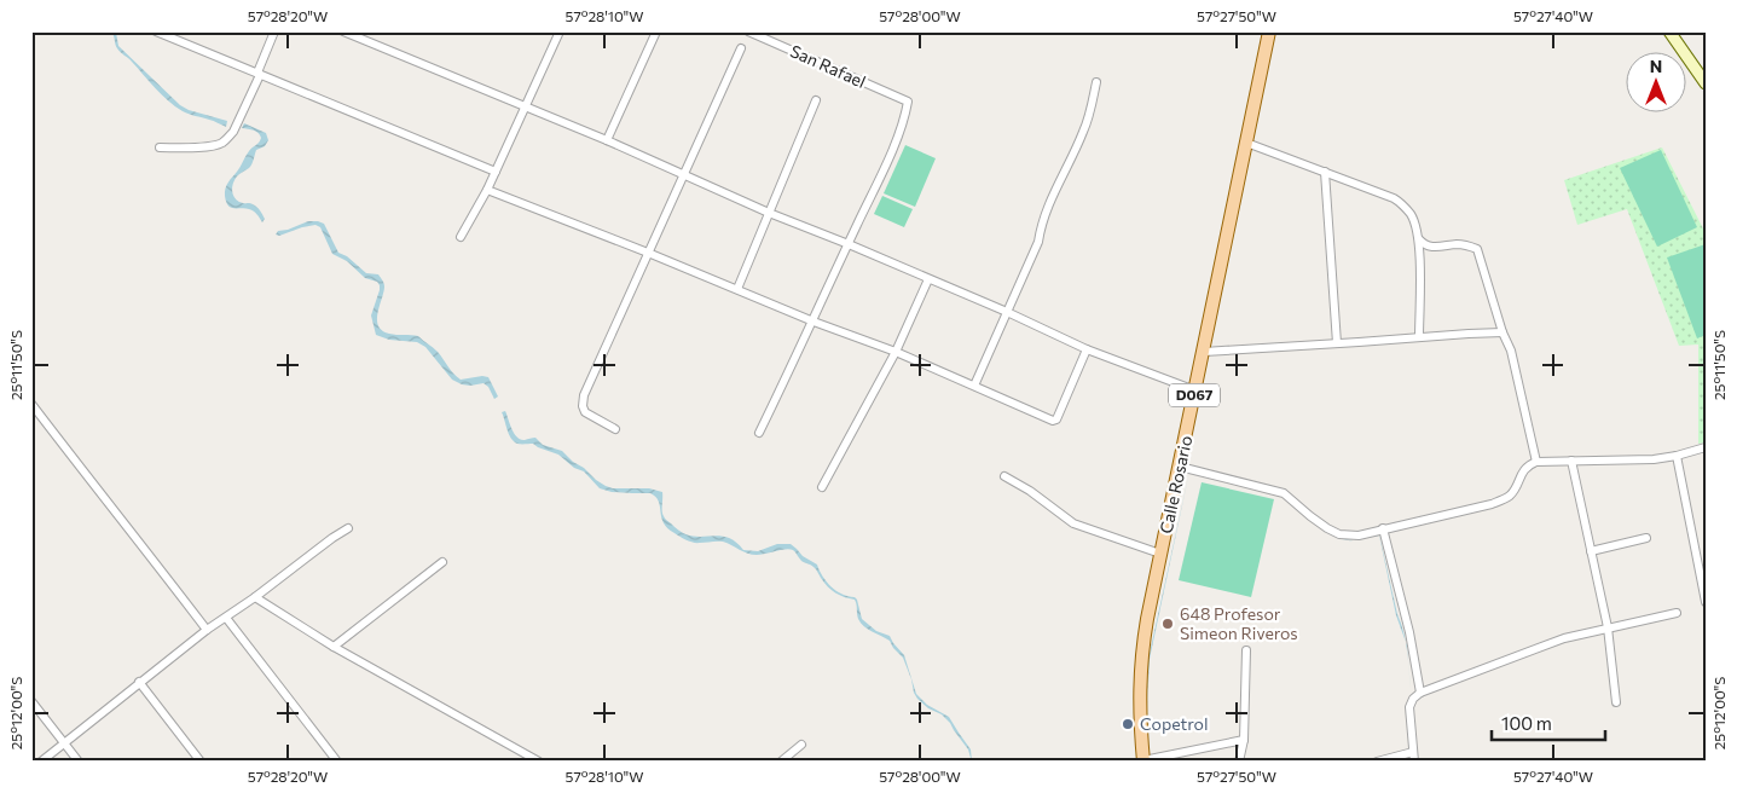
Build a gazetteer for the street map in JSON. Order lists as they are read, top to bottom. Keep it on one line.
{"streets":{"main road":["D067","Calle Rosario"],"street":["San Rafael"]},"places":["648 Profesor Simeon Riveros","Copetrol"],"scale_bar":"100 m","north":"top","coordinates":["57°28'20\"W","57°28'10\"W","57°28'00\"W","57°27'50\"W","57°27'40\"W","25°11'50\"S","25°12'00\"S"]}
